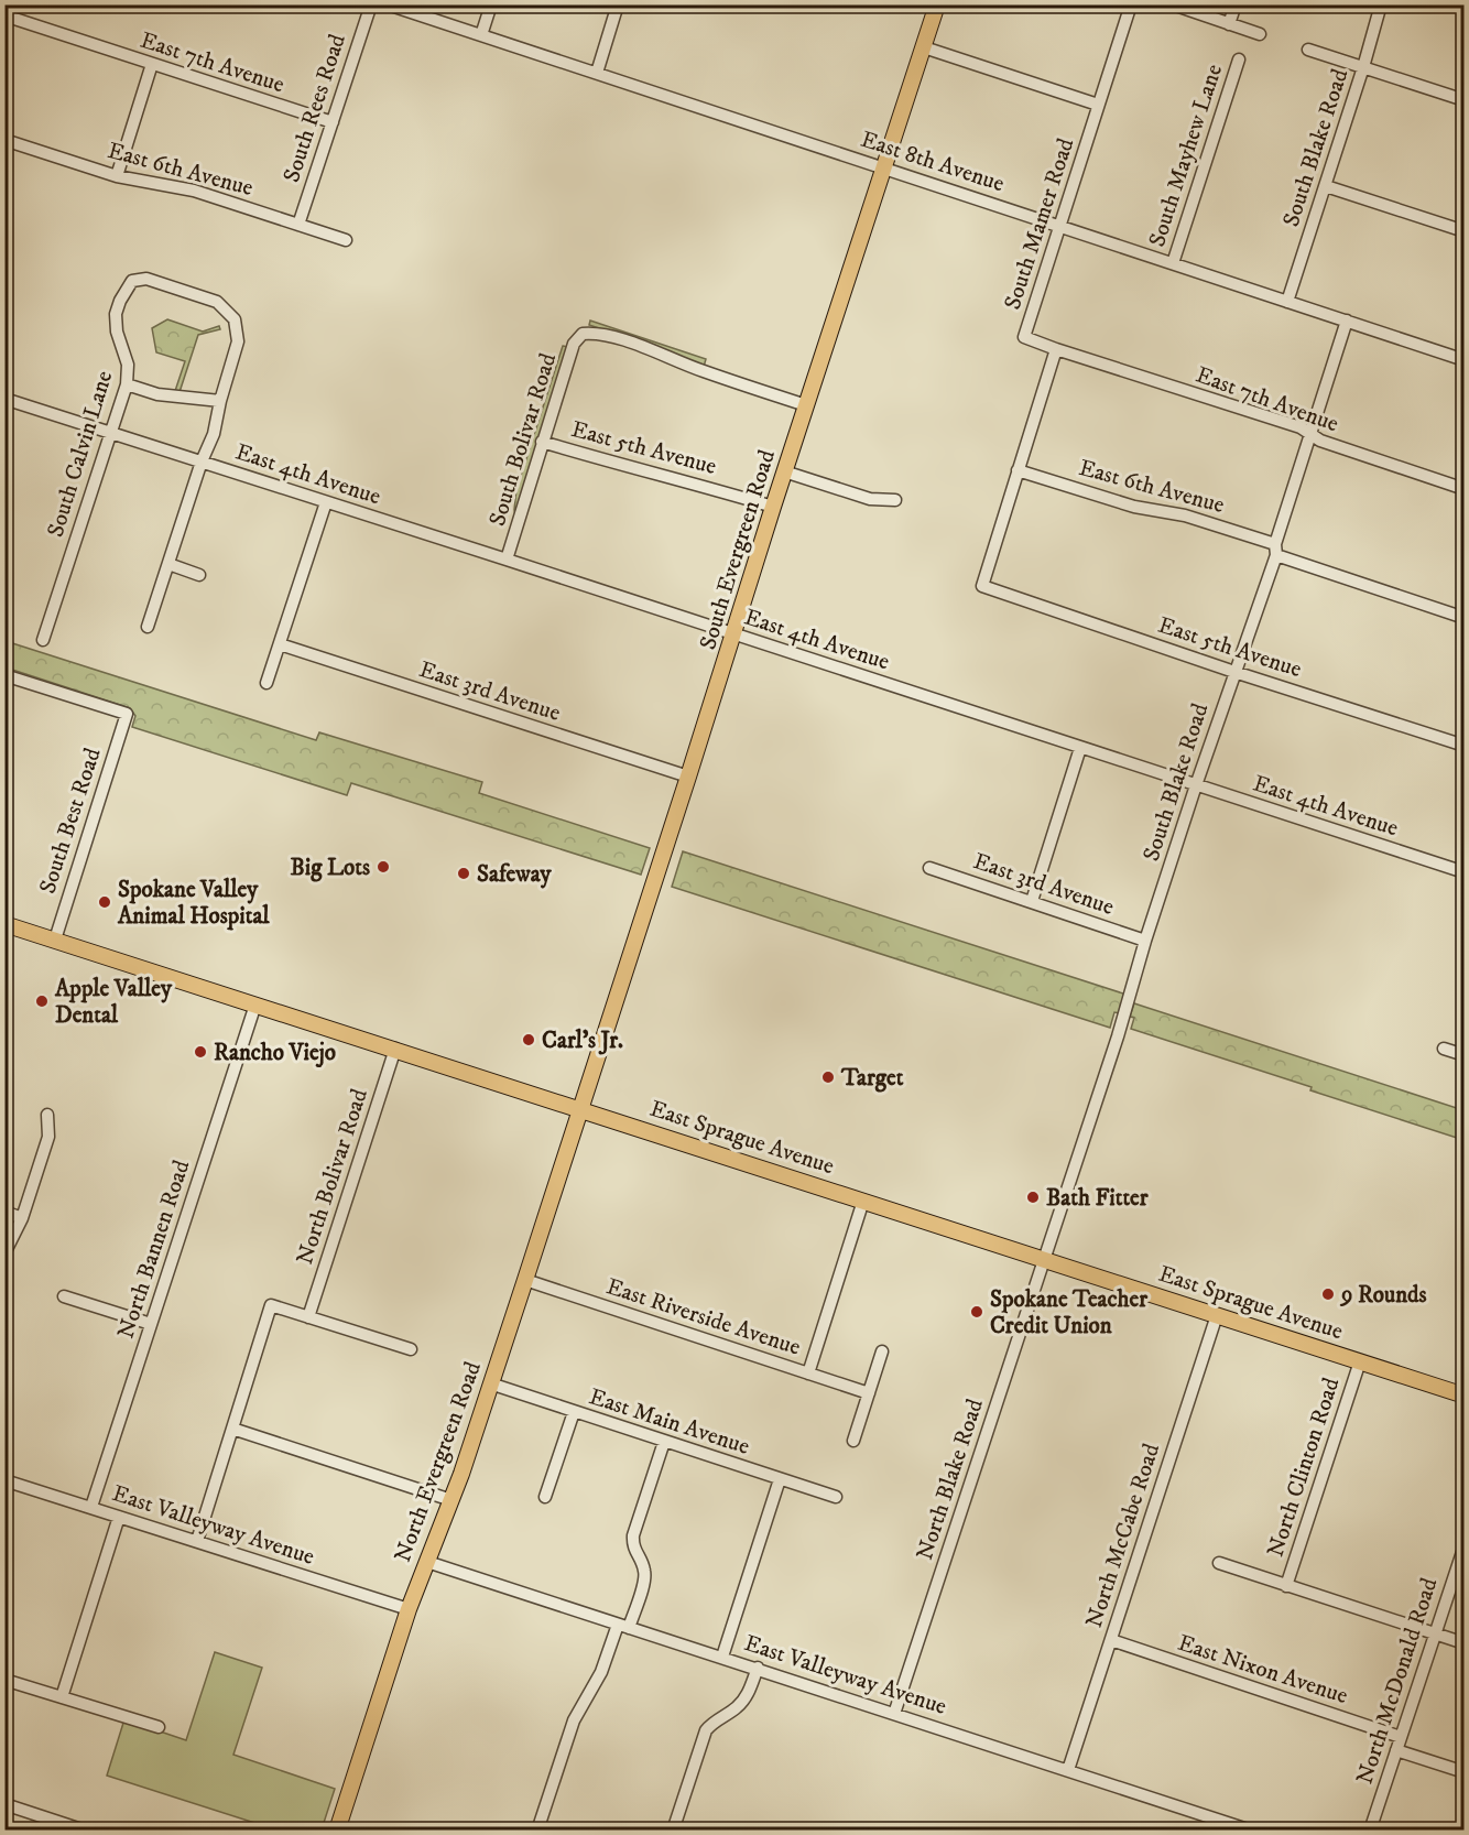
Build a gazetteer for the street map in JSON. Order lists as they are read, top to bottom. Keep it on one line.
{"streets":{"main road":["South Evergreen Road","East Sprague Avenue","North Evergreen Road"],"street":["East 7th Avenue","South Rees Road","South Blake Road","South Mayhew Lane","East 8th Avenue","East 6th Avenue","South Mamer Road","South Bolivar Road","East 5th Avenue","South Calvin Lane","East 4th Avenue","East 3rd Avenue","South Best Road","North Bolivar Road","North Bannen Road","East Riverside Avenue","East Main Avenue","North Clinton Road","North Blake Road","East Valleyway Avenue","North McCabe Road","East Nixon Avenue","North McDonald Road"]},"crossings":[["East 7th Avenue","South Rees Road"],["East 7th Avenue","South Blake Road"],["East 7th Avenue","South Mamer Road"],["South Rees Road","East 6th Avenue"],["South Blake Road","East 8th Avenue"],["South Blake Road","East 6th Avenue"],["South Blake Road","East 5th Avenue"],["South Blake Road","East 4th Avenue"],["South Blake Road","East 3rd Avenue"],["South Blake Road","East Sprague Avenue"],["South Blake Road","North Blake Road"],["South Mayhew Lane","East 8th Avenue"],["East 8th Avenue","South Mamer Road"],["East 8th Avenue","South Evergreen Road"],["East 6th Avenue","East 5th Avenue"],["South Bolivar Road","East 5th Avenue"],["South Bolivar Road","East 4th Avenue"],["South Bolivar Road","South Evergreen Road"],["East 5th Avenue","South Evergreen Road"],["South Calvin Lane","East 4th Avenue"],["East 4th Avenue","South Evergreen Road"],["South Evergreen Road","East 3rd Avenue"],["South Evergreen Road","East Sprague Avenue"],["South Evergreen Road","North Evergreen Road"],["South Best Road","East Sprague Avenue"],["East Sprague Avenue","North Bolivar Road"],["East Sprague Avenue","North Bannen Road"],["East Sprague Avenue","North Evergreen Road"],["East Sprague Avenue","North Clinton Road"],["East Sprague Avenue","North Blake Road"],["East Sprague Avenue","North McCabe Road"],["North Bannen Road","East Valleyway Avenue"],["East Riverside Avenue","North Evergreen Road"],["East Main Avenue","North Evergreen Road"],["North Evergreen Road","East Valleyway Avenue"],["North Blake Road","East Valleyway Avenue"],["East Valleyway Avenue","North McCabe Road"],["North McCabe Road","East Nixon Avenue"],["East Nixon Avenue","North McDonald Road"]],"places":["Big Lots","Safeway","Spokane Valley Animal Hospital","Apple Valley Dental","Carl's Jr.","Rancho Viejo","Target","Bath Fitter","9 Rounds","Spokane Teacher Credit Union"]}
